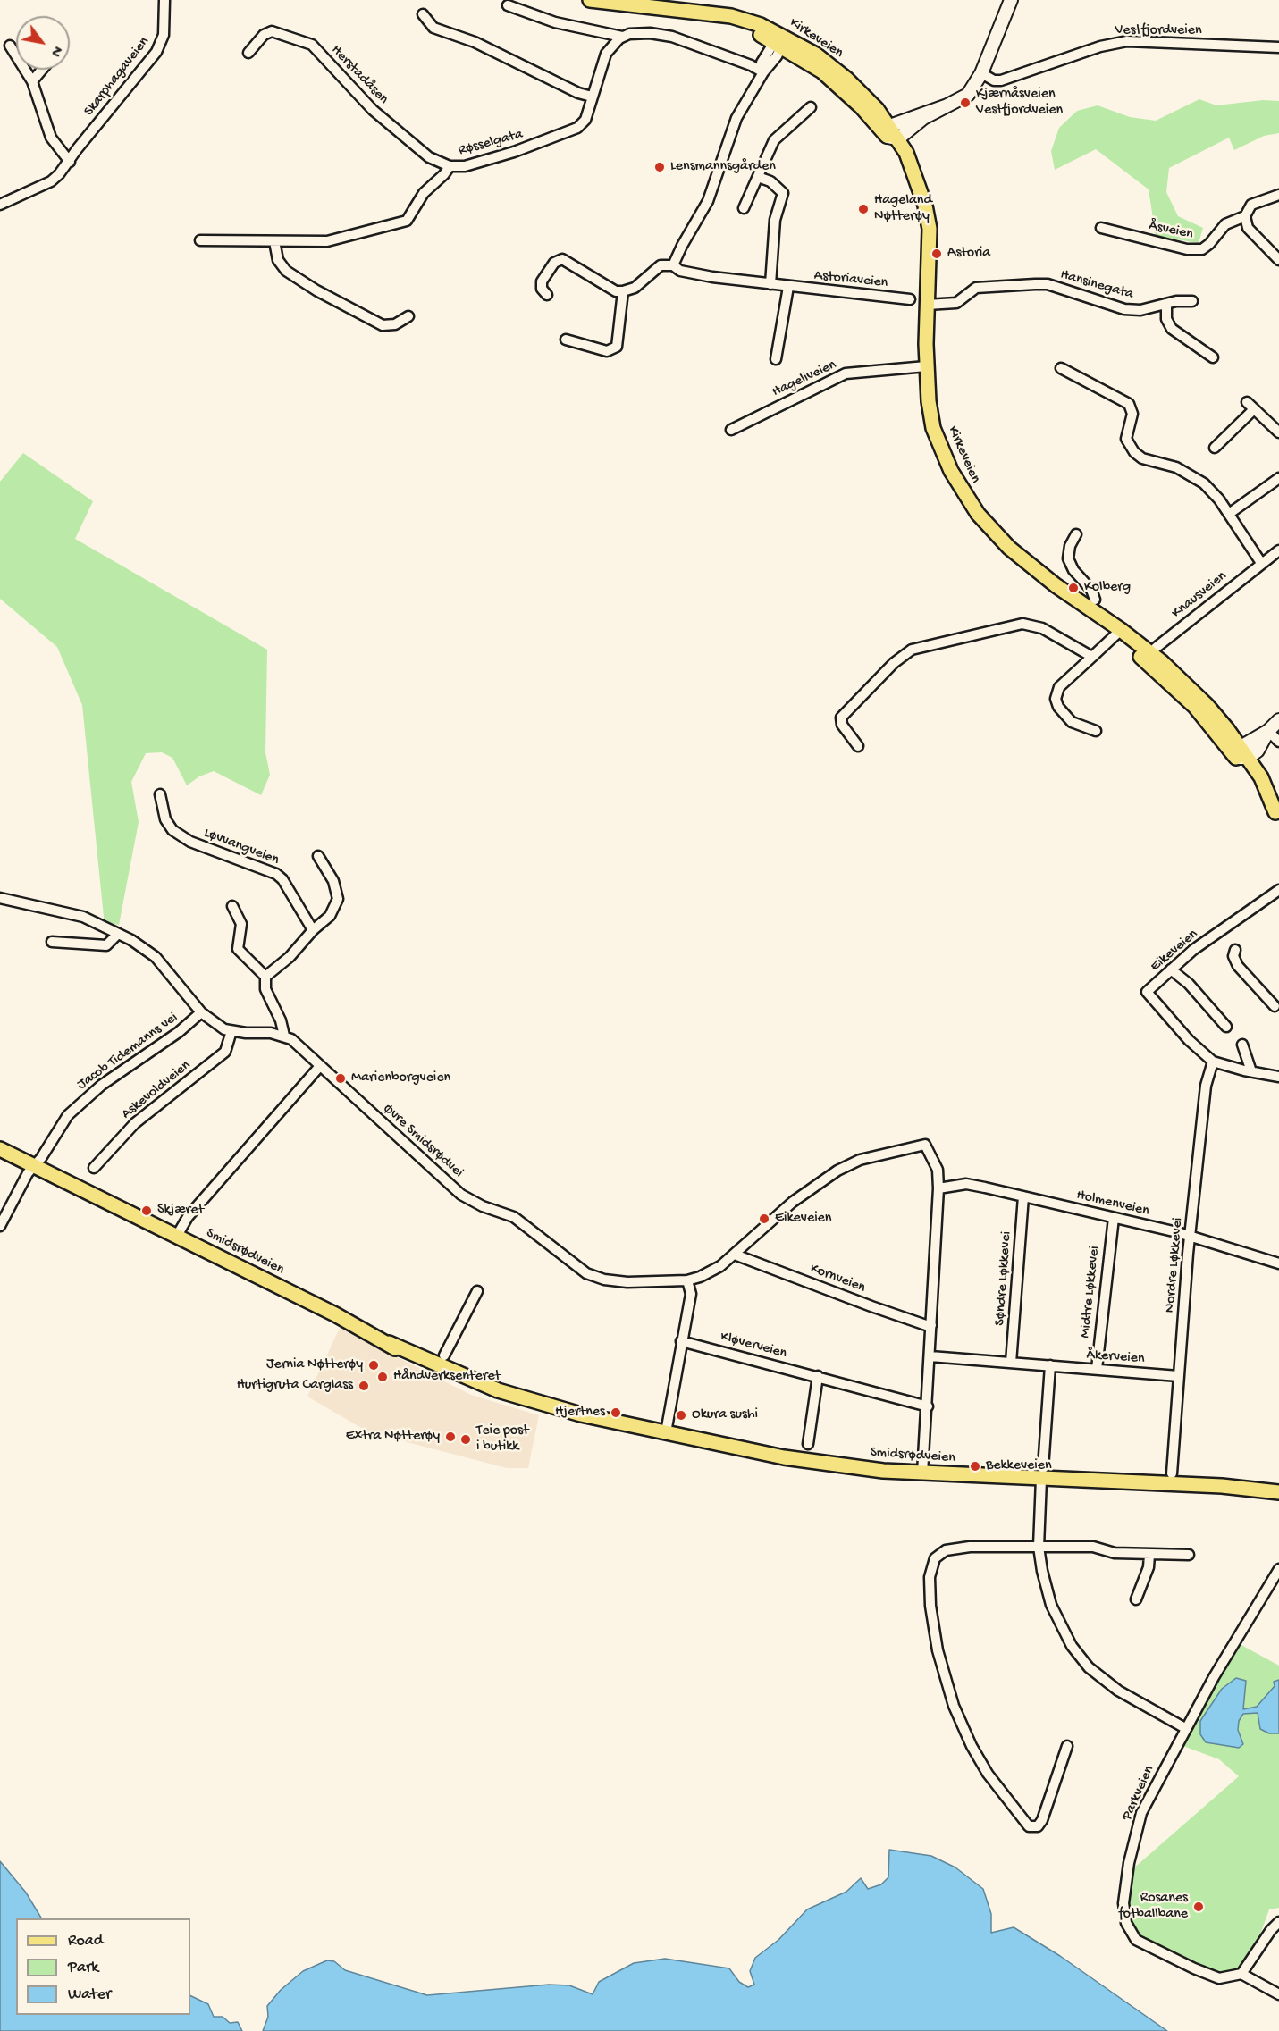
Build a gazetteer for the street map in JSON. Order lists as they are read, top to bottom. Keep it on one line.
{"streets":{"main road":["Kirkeveien","Smidsrødveien"],"street":["Vestfjordveien","Herstadåsen","Skarphagaveien","Røsselgata","Åsveien","Astoriaveien","Hansinegata","Hageliveien","Knausveien","Løvvangveien","Eikeveien","Jacob Tidemanns vei","Askevoldveien","Øvre Smidsrødvei","Holmenveien","Nordre Løkkevei","Kornveien","Søndre Løkkevei","Midtre Løkkevei","Kløverveien","Åkerveien","Parkveien"]},"crossings":[["Kirkeveien","Hansinegata"],["Kirkeveien","Hageliveien"],["Herstadåsen","Røsselgata"],["Eikeveien","Nordre Løkkevei"],["Jacob Tidemanns vei","Smidsrødveien"],["Holmenveien","Nordre Løkkevei"],["Holmenveien","Søndre Løkkevei"],["Holmenveien","Midtre Løkkevei"],["Nordre Løkkevei","Åkerveien"],["Søndre Løkkevei","Åkerveien"],["Midtre Løkkevei","Åkerveien"]],"places":["Kjærnåsveien Vestfjordveien","Lensmannsgården","Hageland Nøtterøy","Astoria","Kolberg","Marienborgveien","Skjæret","Eikeveien","Jernia Nøtterøy","Håndverksenteret","Hurtigruta Carglass","Hjertnes","Okura sushi","Extra Nøtterøy","Teie post i butikk","Bekkeveien","Rosanes fotballbane"],"legend":["Road","Park","Water"],"north":"bottom right"}
